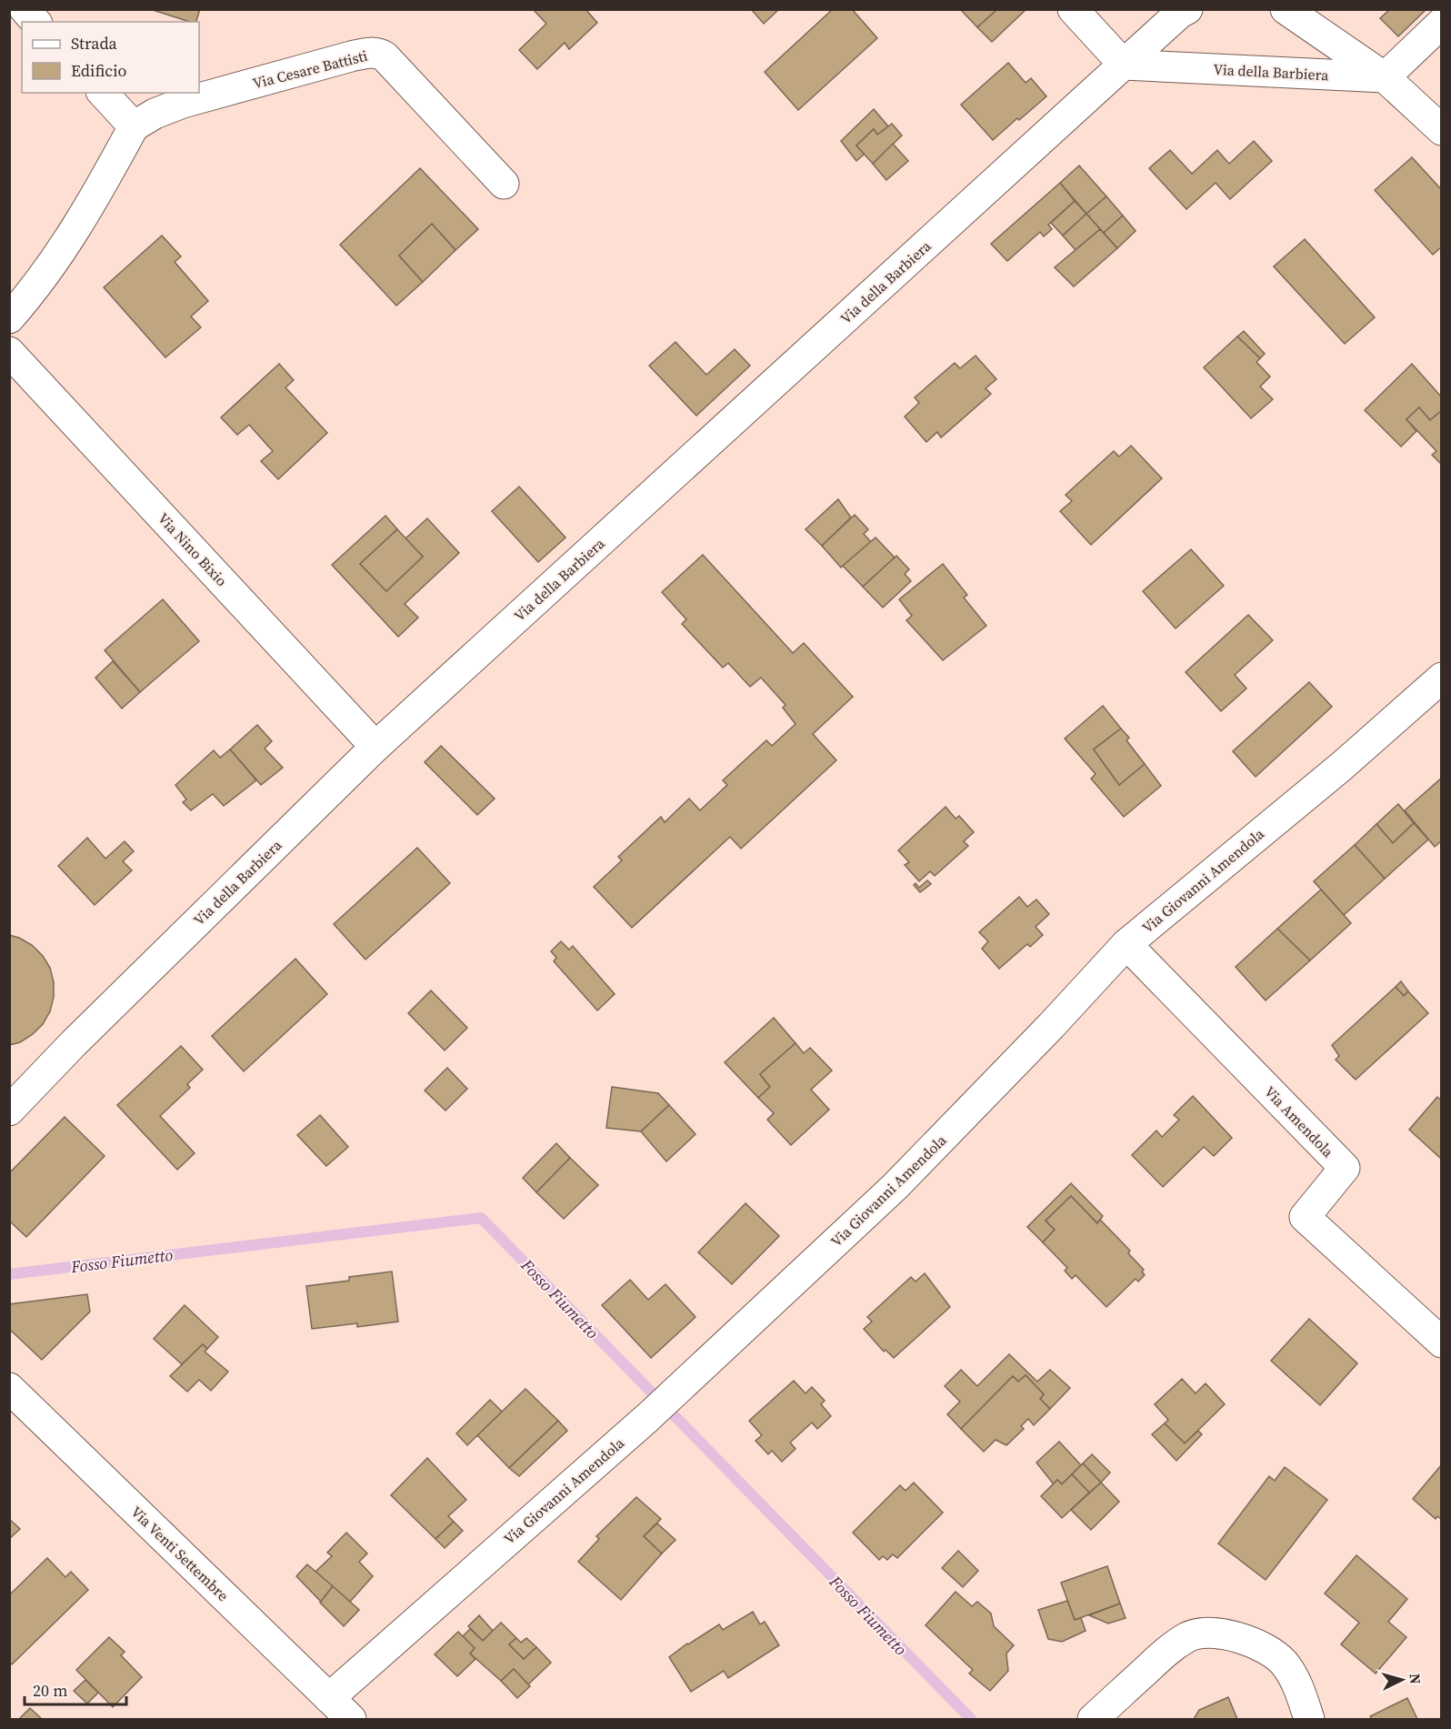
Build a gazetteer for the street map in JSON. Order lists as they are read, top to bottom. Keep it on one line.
{"streets":{"street":["Via Cesare Battisti","Via della Barbiera","Via Nino Bixio","Via Giovanni Amendola","Via Amendola","Via Venti Settembre"]},"crossings":[["Via della Barbiera","Via Nino Bixio"],["Via Giovanni Amendola","Via Amendola"],["Via Giovanni Amendola","Via Venti Settembre"]],"water":["Fosso Fiumetto"],"legend":["Strada","Edificio"],"scale_bar":"20 m","north":"right"}
